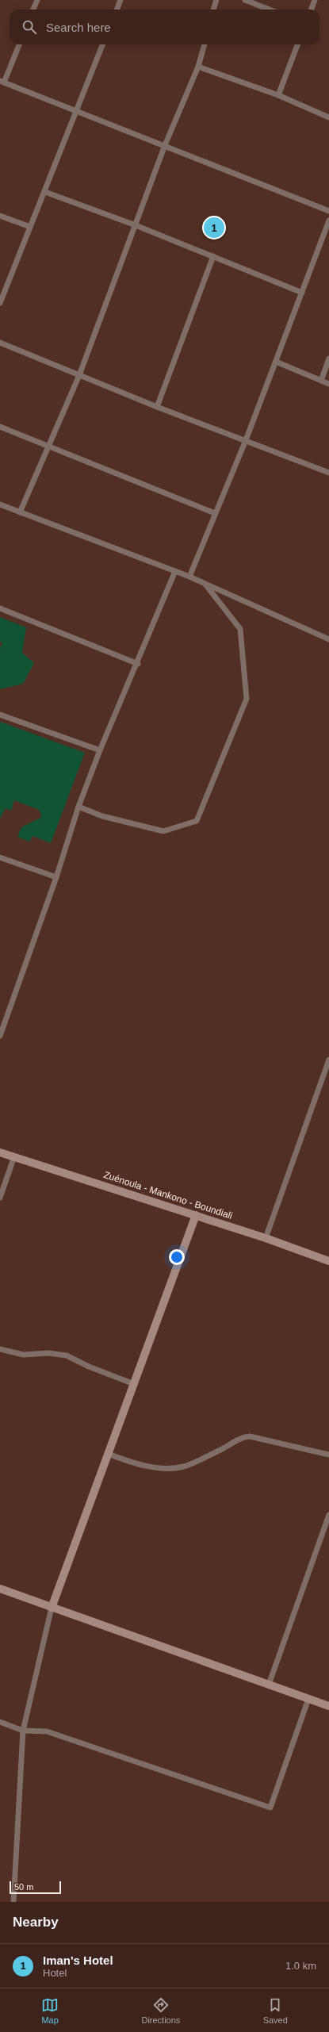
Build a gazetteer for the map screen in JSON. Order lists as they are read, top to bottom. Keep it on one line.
{"streets":{"street":["Zuénoula - Mankono - Boundiali"]},"scale_bar":"50 m","page":{"search":"Search here","pins":"1","scale":"50 m","heading":"Nearby","list":[{"mark":"1","name":"Iman's Hotel","note":"Hotel","value":"1.0 km"}],"nav":["Map","Directions","Saved"]}}
